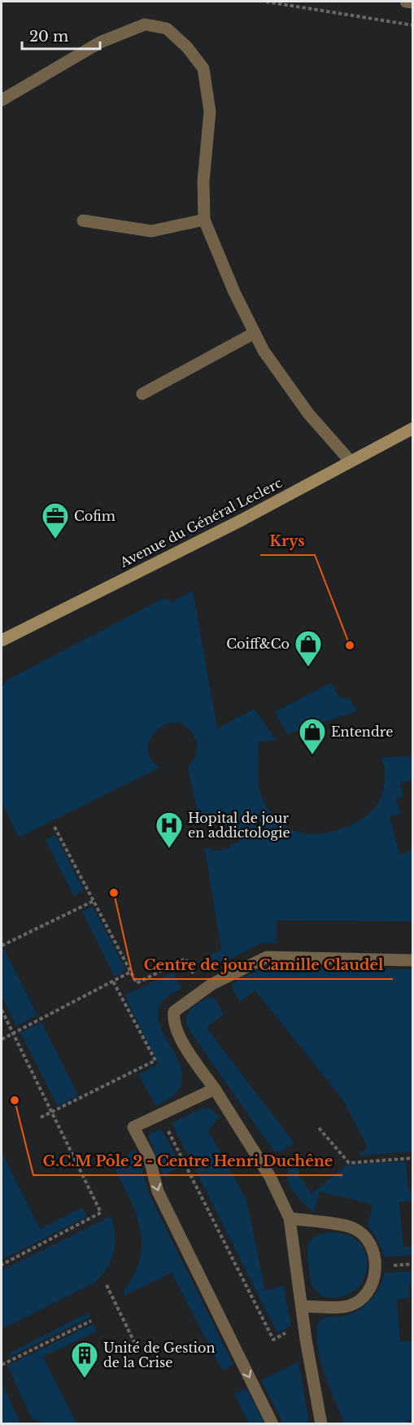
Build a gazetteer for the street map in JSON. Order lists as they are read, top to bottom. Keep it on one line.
{"streets":{"main road":["Avenue du Général Leclerc"]},"places":{"office":["Cofim"],"other":["Krys","Centre de jour Camille Claudel","G.C.M Pôle 2 - Centre Henri Duchêne"],"shop":["Coiff&Co","Entendre"],"hospital":["Hopital de jour en addictologie"],"building":["Unité de Gestion de la Crise"]},"scale_bar":"20 m"}
